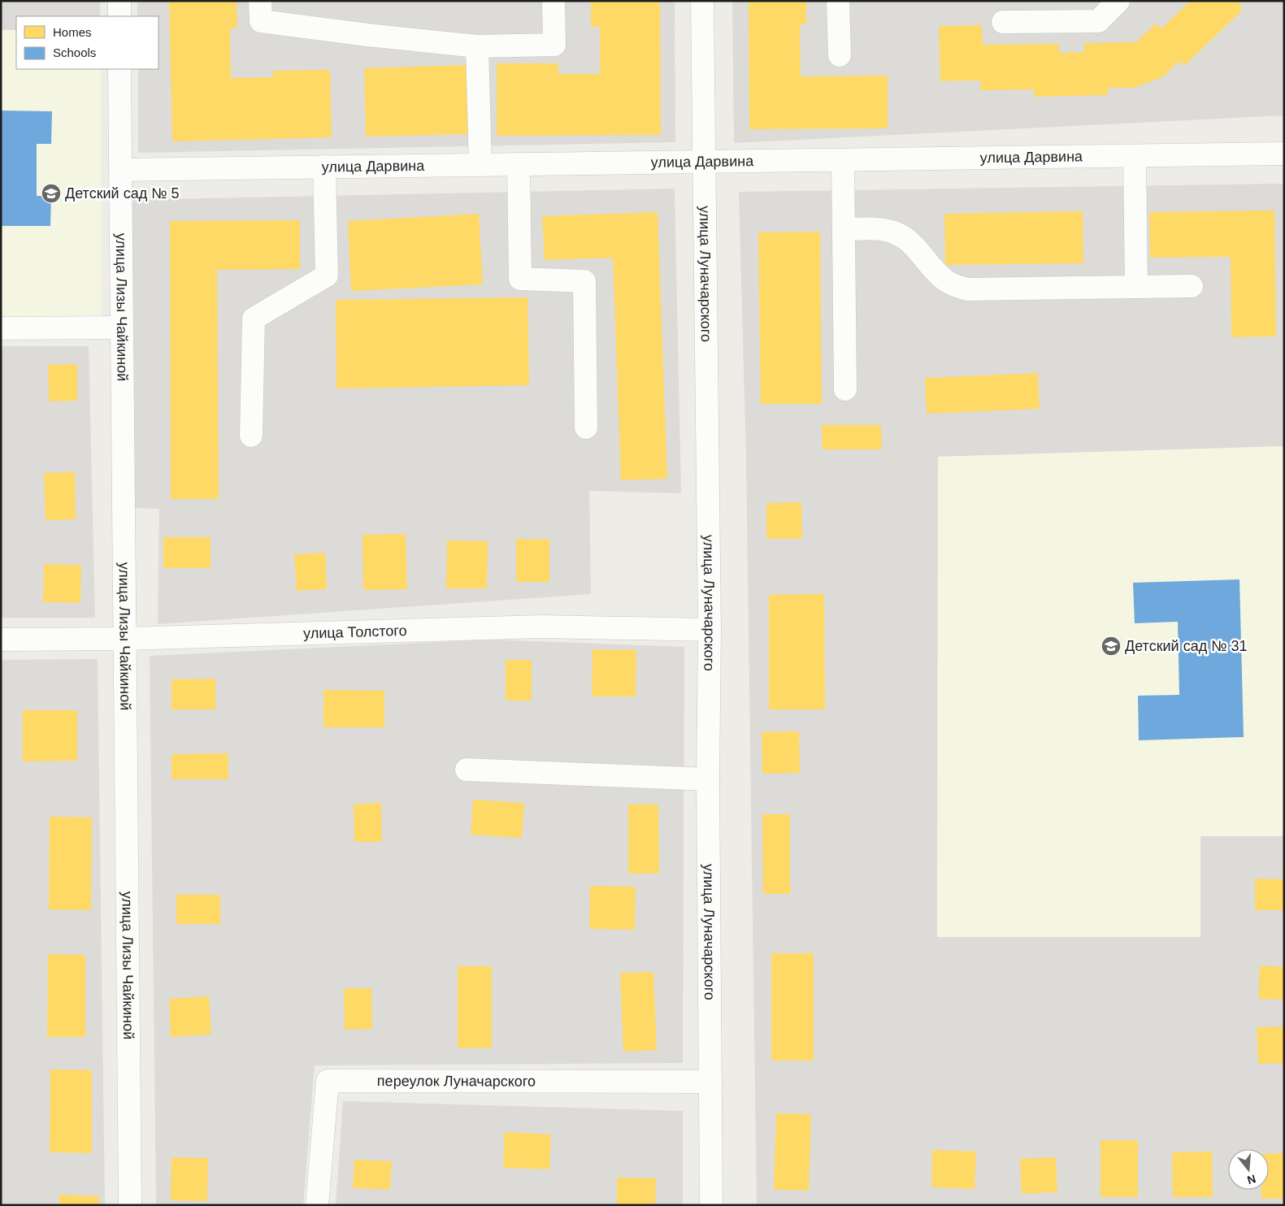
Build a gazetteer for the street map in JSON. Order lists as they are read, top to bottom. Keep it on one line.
{"streets":{"street":["улица Дарвина","улица Луначарского","улица Лизы Чайкиной","улица Толстого","переулок Луначарского"]},"crossings":[["улица Дарвина","улица Луначарского"],["улица Дарвина","улица Лизы Чайкиной"],["улица Луначарского","улица Толстого"],["улица Луначарского","переулок Луначарского"],["улица Лизы Чайкиной","улица Толстого"]],"places":{"school or university":["Детский сад № 5","Детский сад № 31"]},"legend":["Homes","Schools"],"north":"bottom"}
